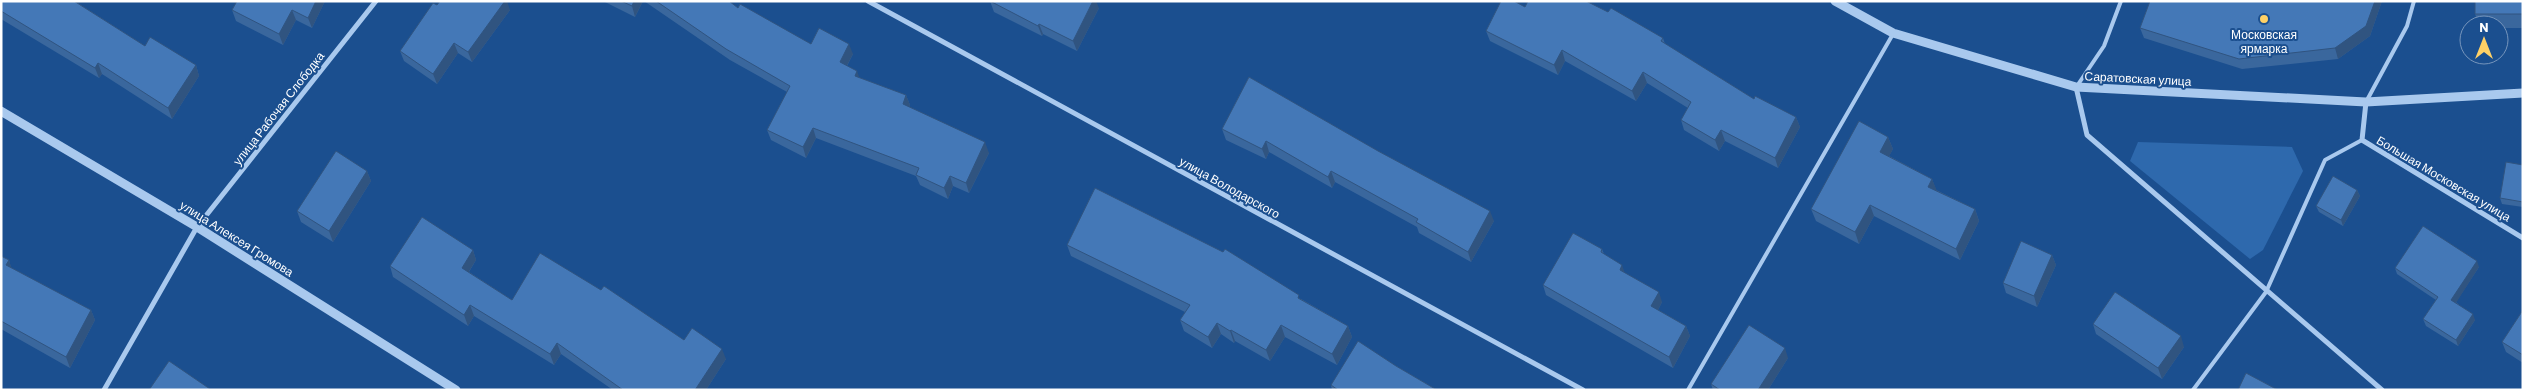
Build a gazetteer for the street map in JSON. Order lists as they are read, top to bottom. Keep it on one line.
{"streets":{"street":["Саратовская улица","улица Рабочая Слободка","Большая Московская улица","улица Володарского","улица Алексея Громова"]},"crossings":[["Саратовская улица","Большая Московская улица"],["улица Рабочая Слободка","улица Алексея Громова"]],"places":["Московская ярмарка"],"north":"top"}
